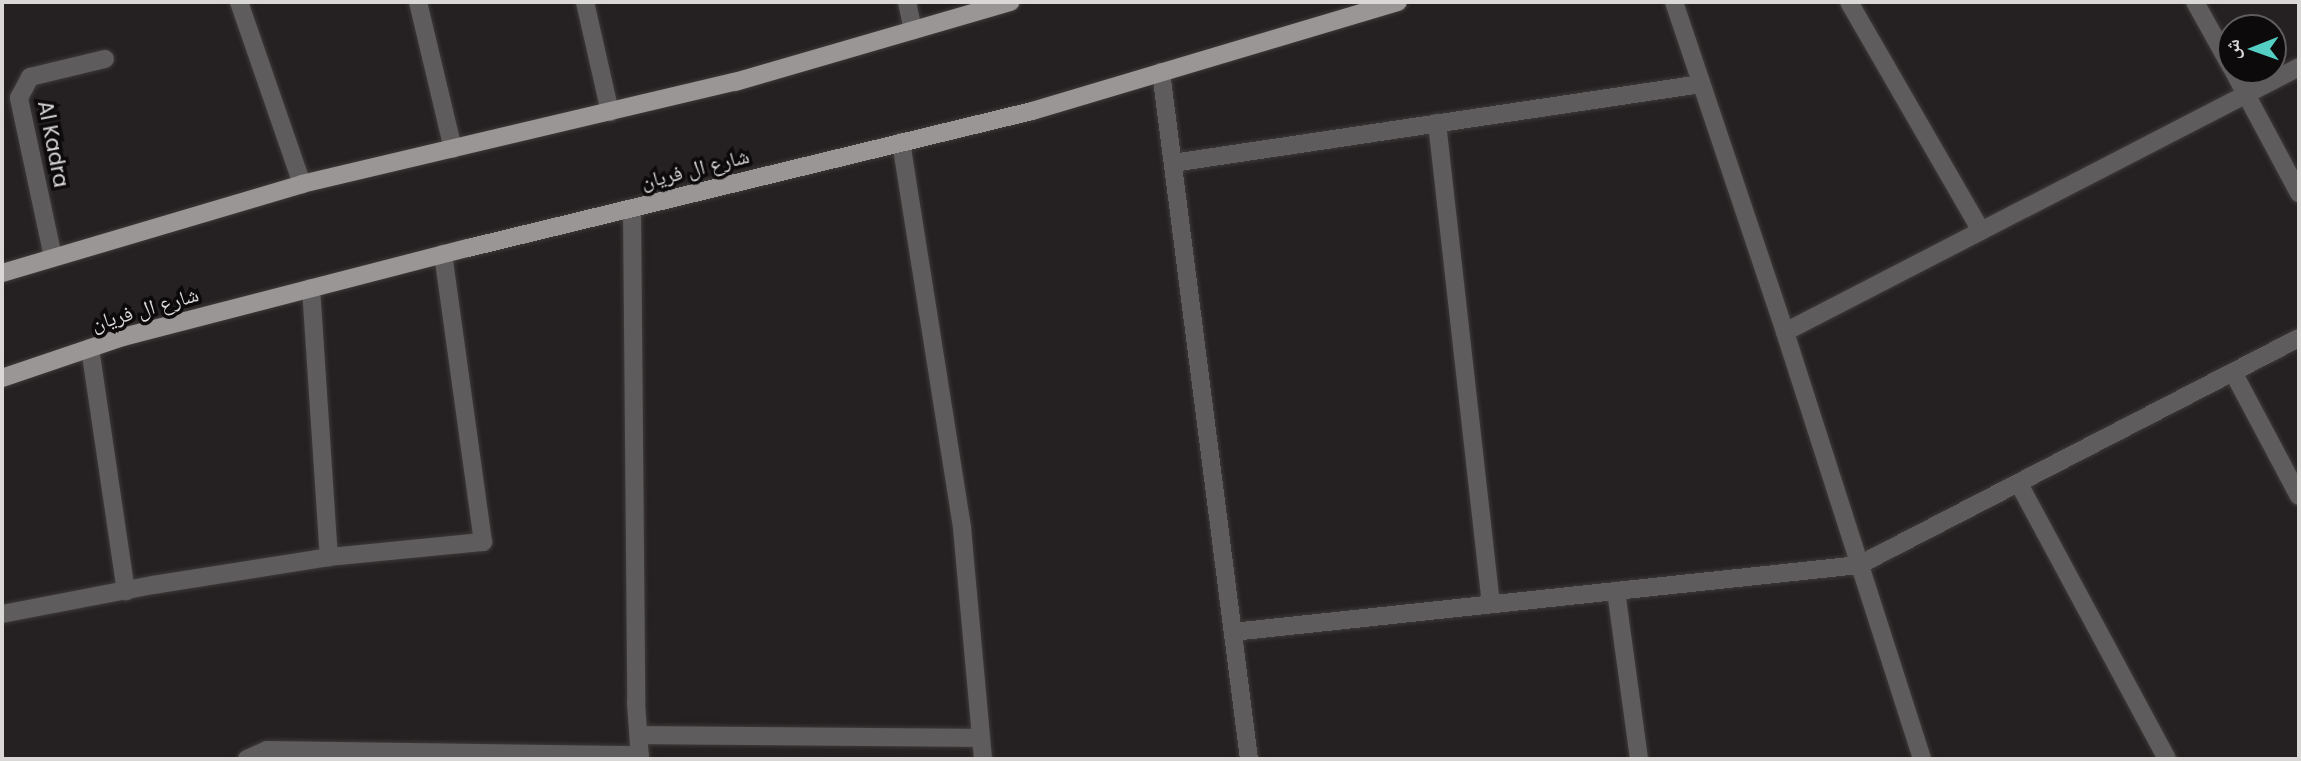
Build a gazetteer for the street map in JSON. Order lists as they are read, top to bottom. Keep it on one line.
{"streets":{"main road":["شارع ال فريان"],"street":["Al Kadra"]},"north":"left"}
